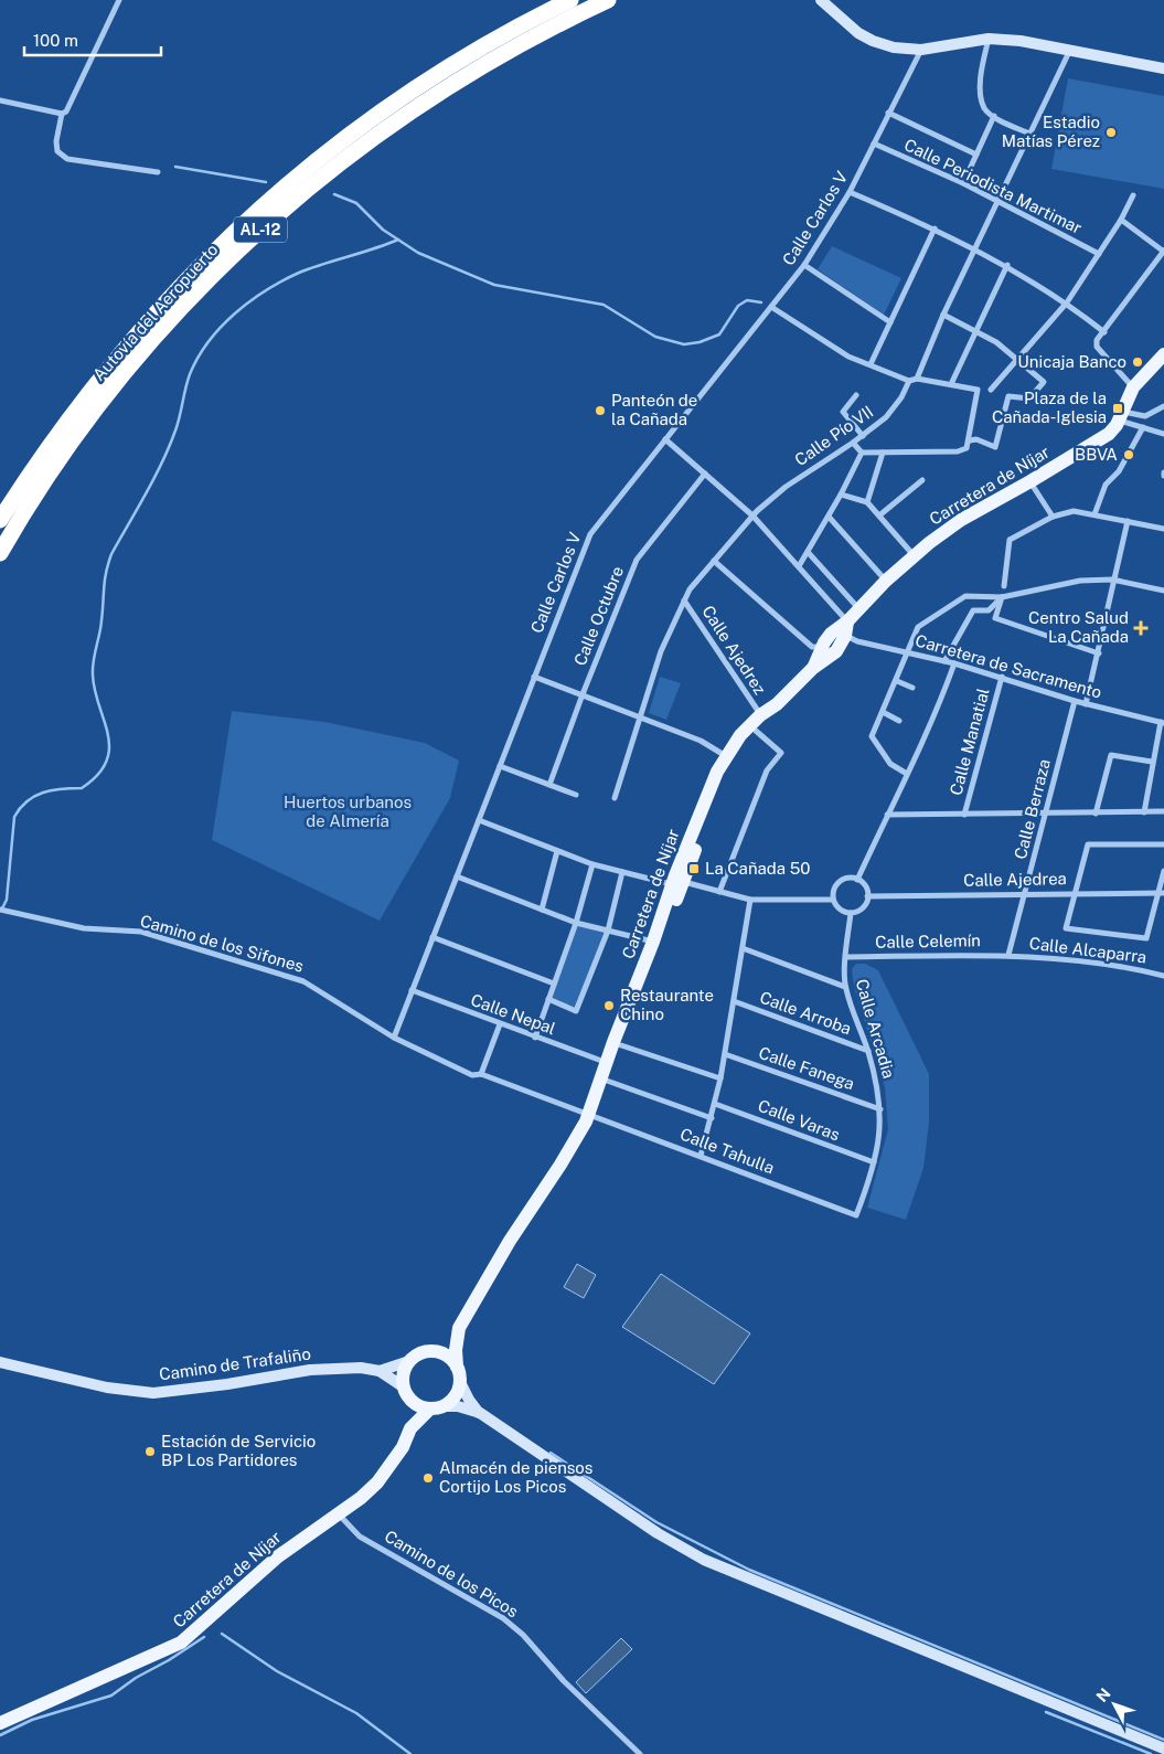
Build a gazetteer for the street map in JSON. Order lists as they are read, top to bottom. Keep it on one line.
{"streets":{"highway":["AL-12","Autovía del Aeropuerto"],"main road":["Carretera de Níjar","Camino de Trafaliño"],"street":["Calle Periodista Martimar","Calle Carlos V","Calle Pío VII","Calle Octubre","Calle Ajedrez","Carretera de Sacramento","Calle Manatial","Calle Berraza","Calle Ajedrea","Calle Celemín","Camino de los Sifones","Calle Alcaparra","Calle Arroba","Calle Nepal","Calle Arcadia","Calle Fanega","Calle Varas","Calle Tahulla","Camino de los Picos"]},"crossings":[["Calle Periodista Martimar","Calle Carlos V"],["Calle Carlos V","Camino de los Sifones"],["Calle Carlos V","Calle Nepal"],["Calle Pío VII","Calle Ajedrez"],["Carretera de Níjar","Calle Ajedrez"],["Carretera de Níjar","Carretera de Sacramento"],["Carretera de Níjar","Calle Nepal"],["Carretera de Níjar","Calle Tahulla"],["Carretera de Níjar","Camino de Trafaliño"],["Carretera de Níjar","Camino de los Picos"],["Carretera de Sacramento","Calle Manatial"],["Carretera de Sacramento","Calle Berraza"],["Calle Berraza","Calle Ajedrea"],["Calle Berraza","Calle Celemín"],["Calle Berraza","Calle Alcaparra"],["Calle Ajedrea","Calle Arcadia"],["Calle Celemín","Calle Alcaparra"],["Calle Celemín","Calle Arcadia"],["Camino de los Sifones","Calle Tahulla"],["Calle Arroba","Calle Arcadia"],["Calle Arcadia","Calle Fanega"],["Calle Arcadia","Calle Varas"],["Calle Arcadia","Calle Tahulla"]],"parks":["Huertos urbanos de Almería"],"places":{"other":["Estadio Matías Pérez","Unicaja Banco","Panteón de la Cañada","BBVA","Restaurante Chino","Estación de Servicio BP Los Partidores","Almacén de piensos Cortijo Los Picos"],"transit":["Plaza de la Cañada-Iglesia","La Cañada 50"],"health":["Centro Salud La Cañada"]},"scale_bar":"100 m","north":"top left"}
